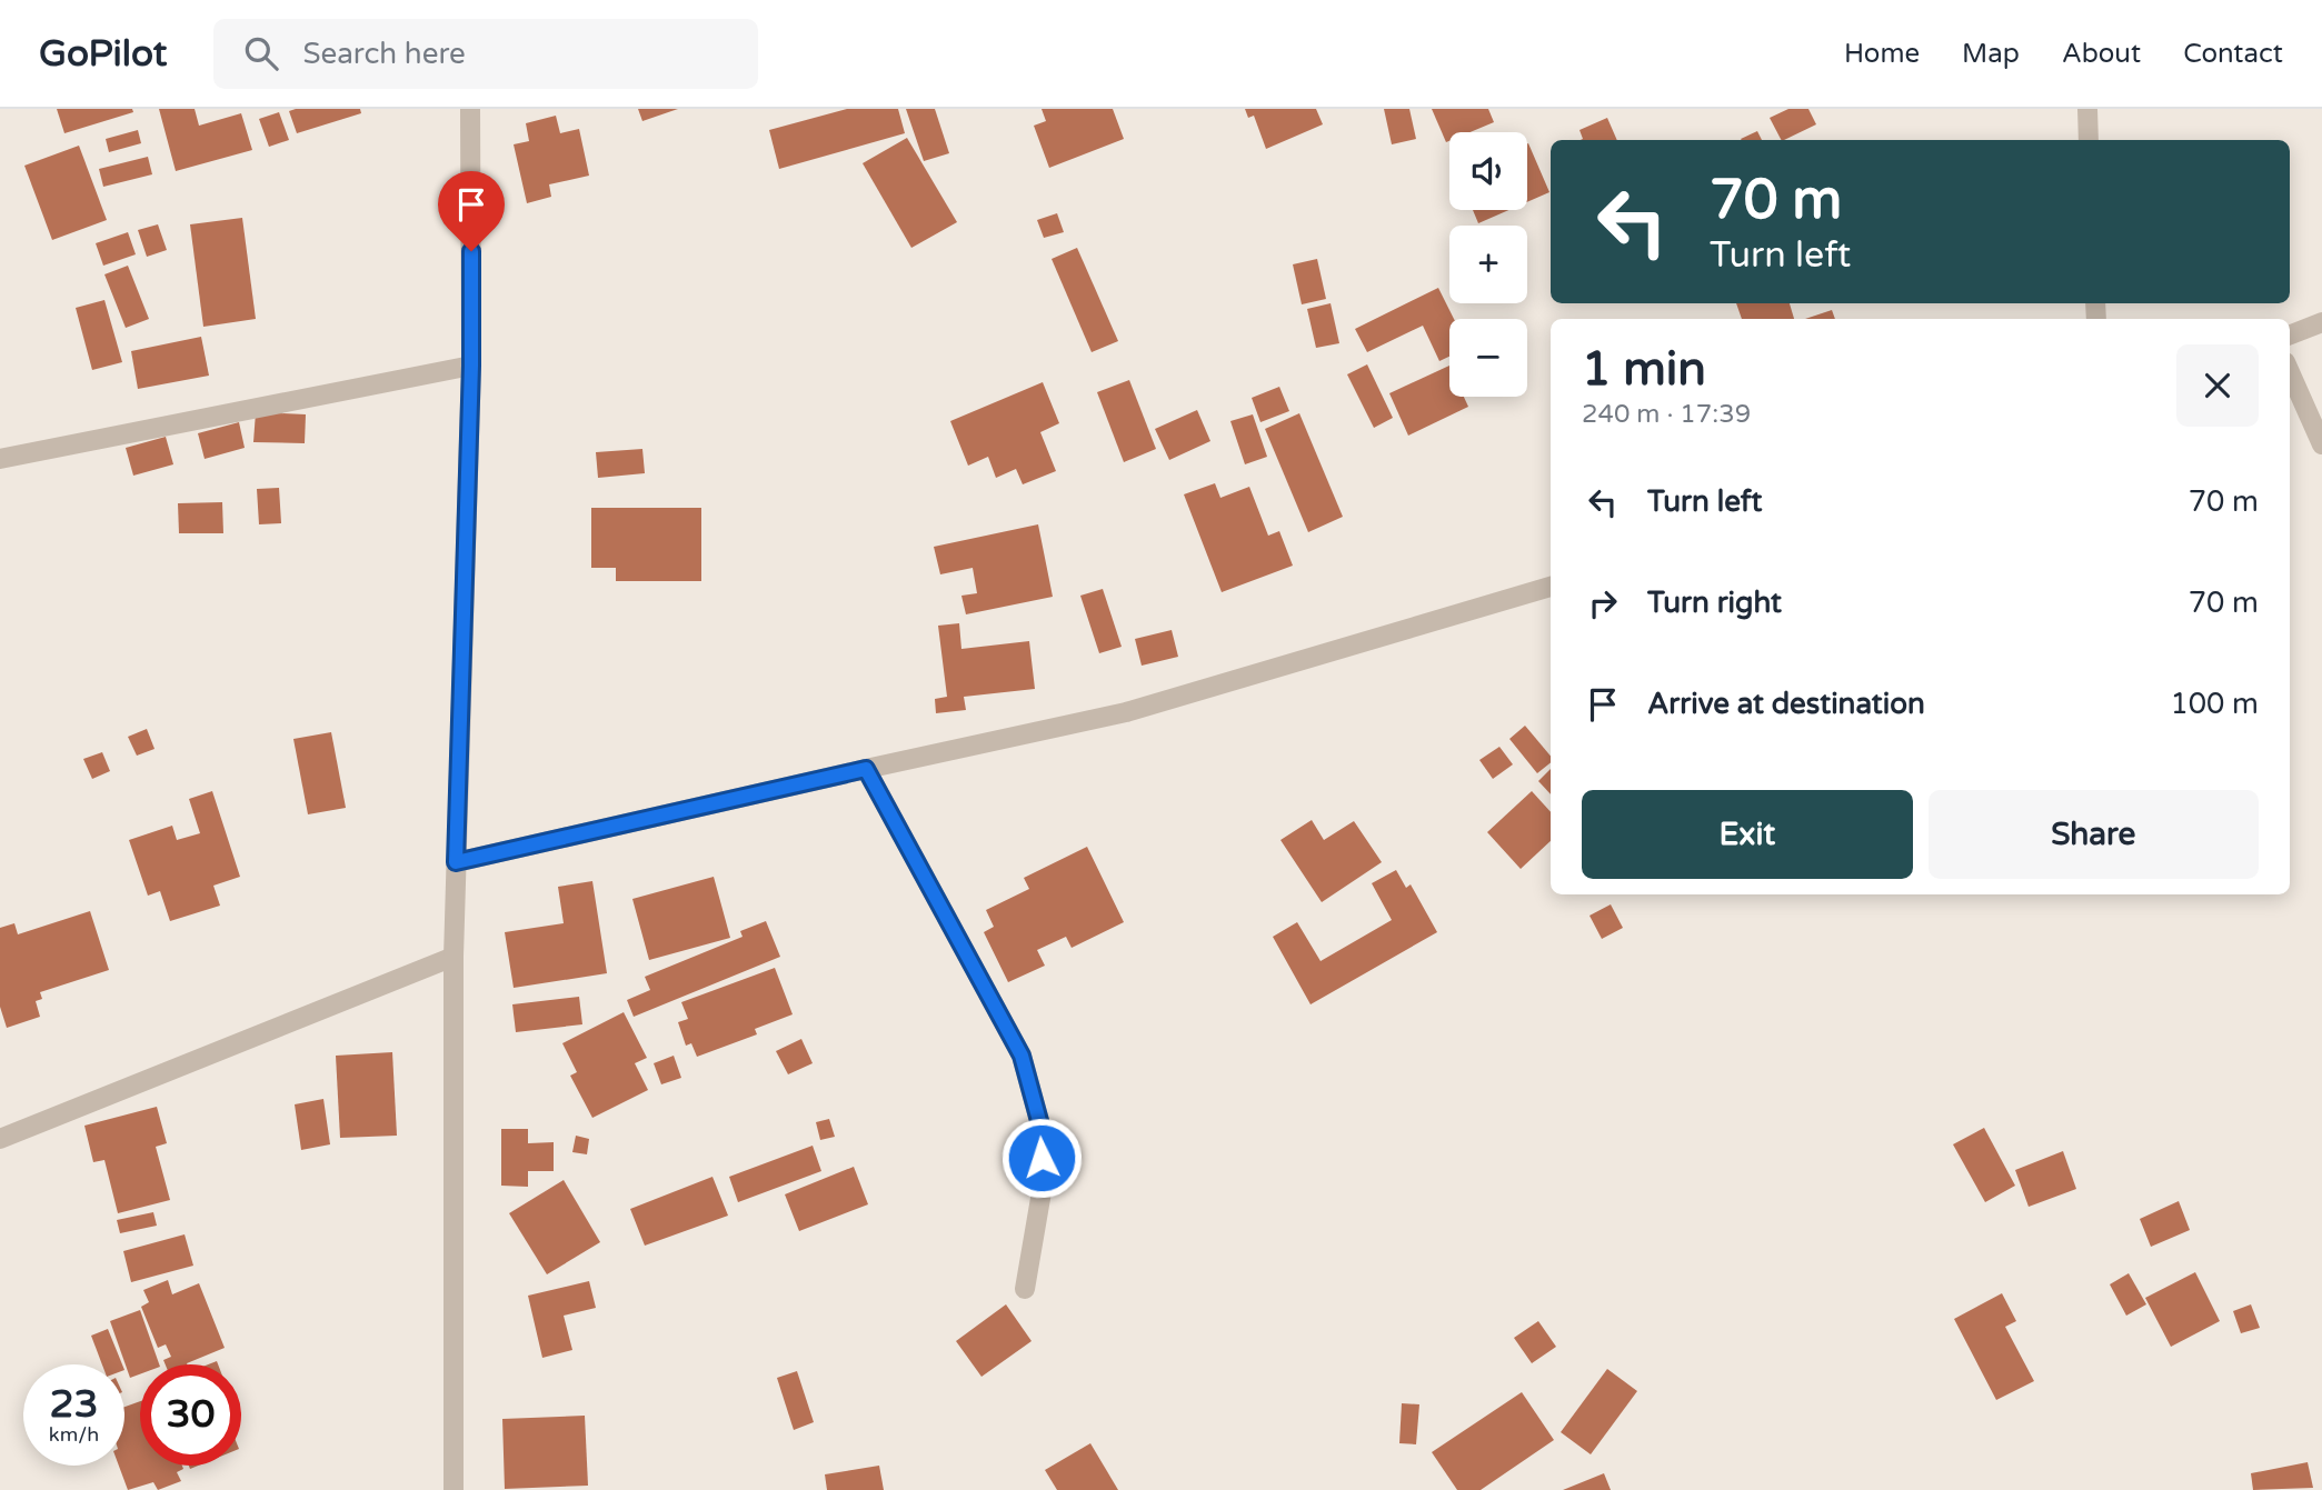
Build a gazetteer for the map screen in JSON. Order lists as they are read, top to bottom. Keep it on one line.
{"page":{"header":"GoPilot","search":"Search here","nav":["Home","Map","About","Contact"],"map_buttons":["+","−"],"turn":["70 m","Turn left"],"heading":["1 min","240 m · 17:39"],"list":[{"name":"Turn left","value":"70 m"},{"name":"Turn right","value":"70 m"},{"name":"Arrive at destination","value":"100 m"}],"buttons":["Exit","Share"],"speed":"23 km/h","limit":"30"}}
